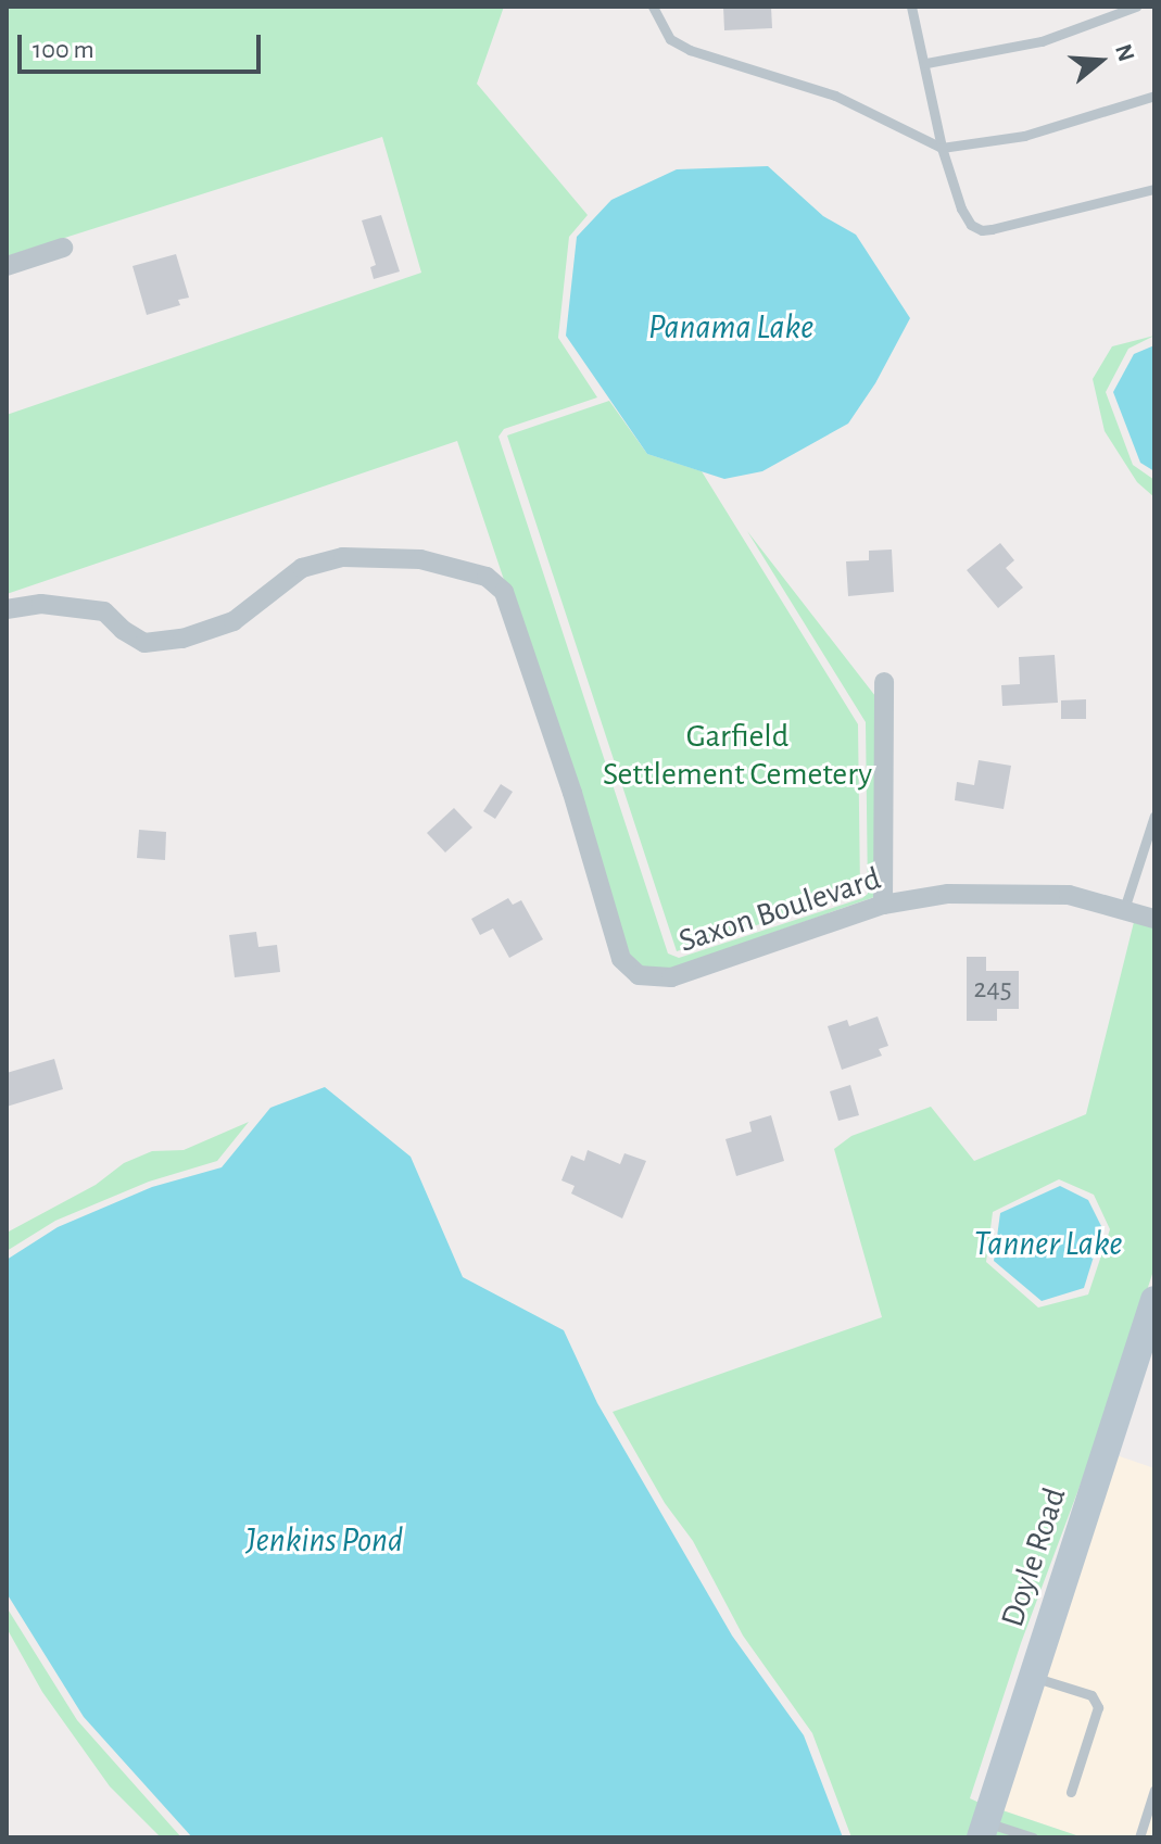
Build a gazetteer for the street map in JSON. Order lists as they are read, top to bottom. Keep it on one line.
{"streets":{"main road":["Doyle Road"],"street":["Saxon Boulevard"]},"water":["Panama Lake","Tanner Lake","Jenkins Pond"],"parks":["Garfield Settlement Cemetery"],"house_numbers":["245"],"scale_bar":"100 m","north":"right"}
